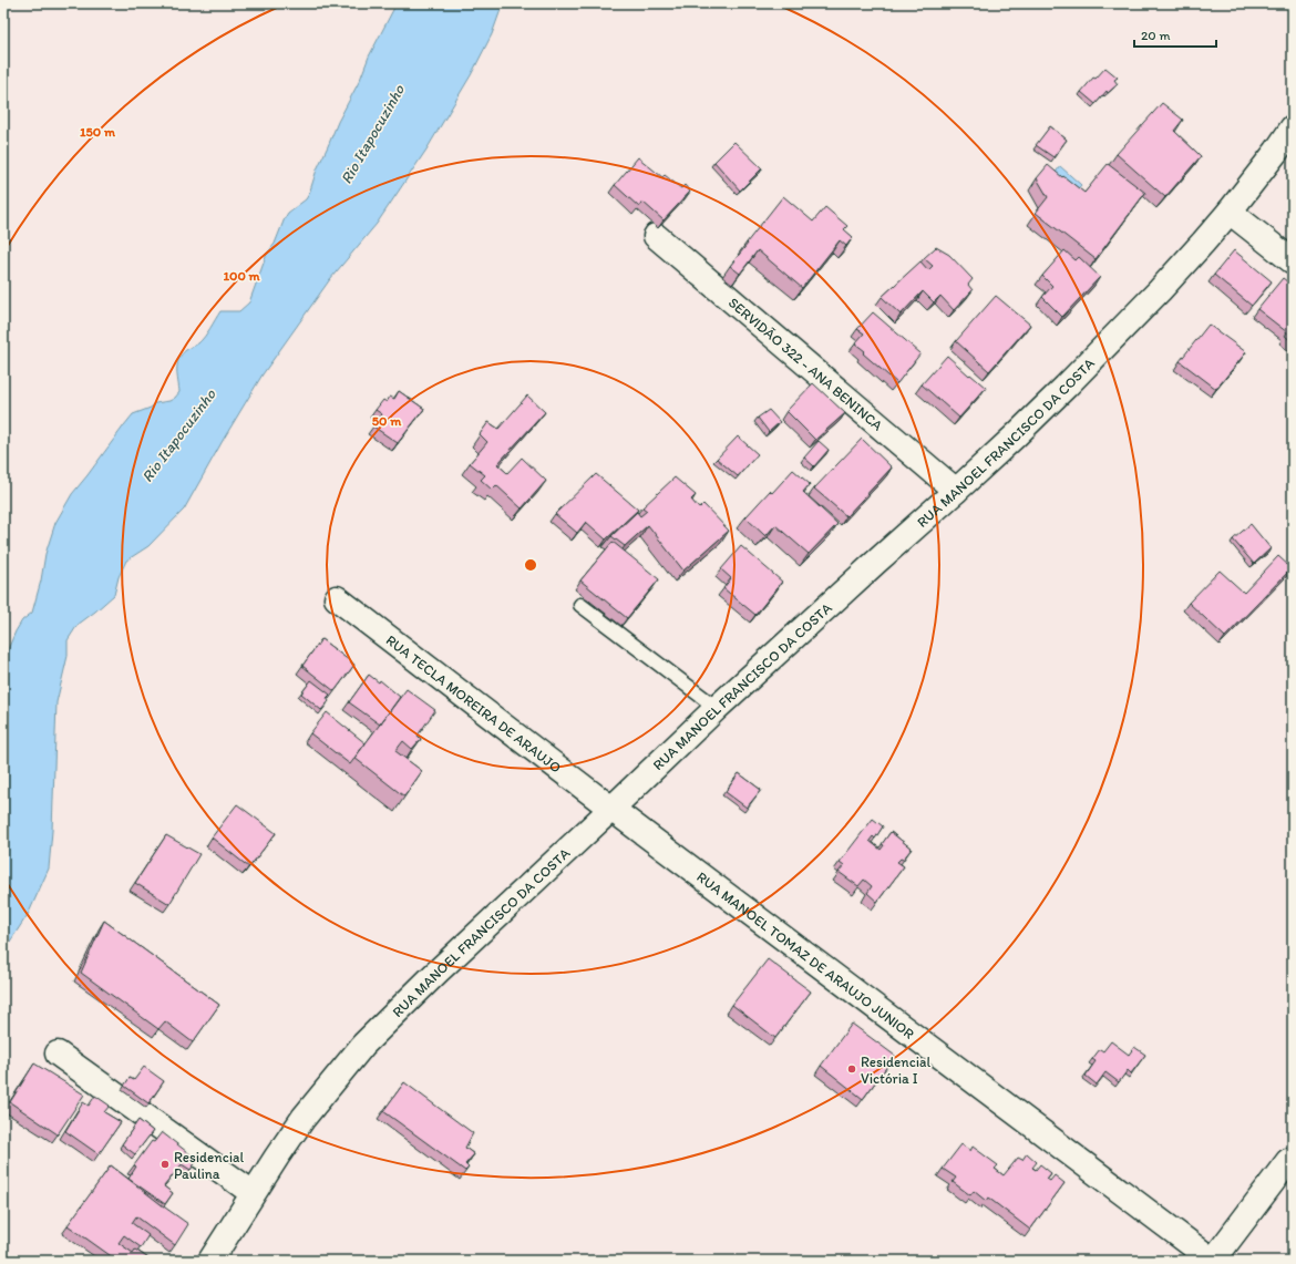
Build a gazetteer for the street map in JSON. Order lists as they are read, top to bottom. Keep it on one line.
{"streets":{"street":["SERVIDÃO 322 - ANA BENINCA","RUA MANOEL FRANCISCO DA COSTA","RUA TECLA MOREIRA DE ARAUJO","RUA MANOEL TOMAZ DE ARAUJO JUNIOR"]},"crossings":[["SERVIDÃO 322 - ANA BENINCA","RUA MANOEL FRANCISCO DA COSTA"],["RUA MANOEL FRANCISCO DA COSTA","RUA TECLA MOREIRA DE ARAUJO"],["RUA MANOEL FRANCISCO DA COSTA","RUA MANOEL TOMAZ DE ARAUJO JUNIOR"],["RUA TECLA MOREIRA DE ARAUJO","RUA MANOEL TOMAZ DE ARAUJO JUNIOR"]],"water":["Rio Itapocuzinho"],"places":["Residencial Victória I","Residencial Paulina"],"scale_bar":"20 m","rings":["150 m","100 m","50 m"]}
